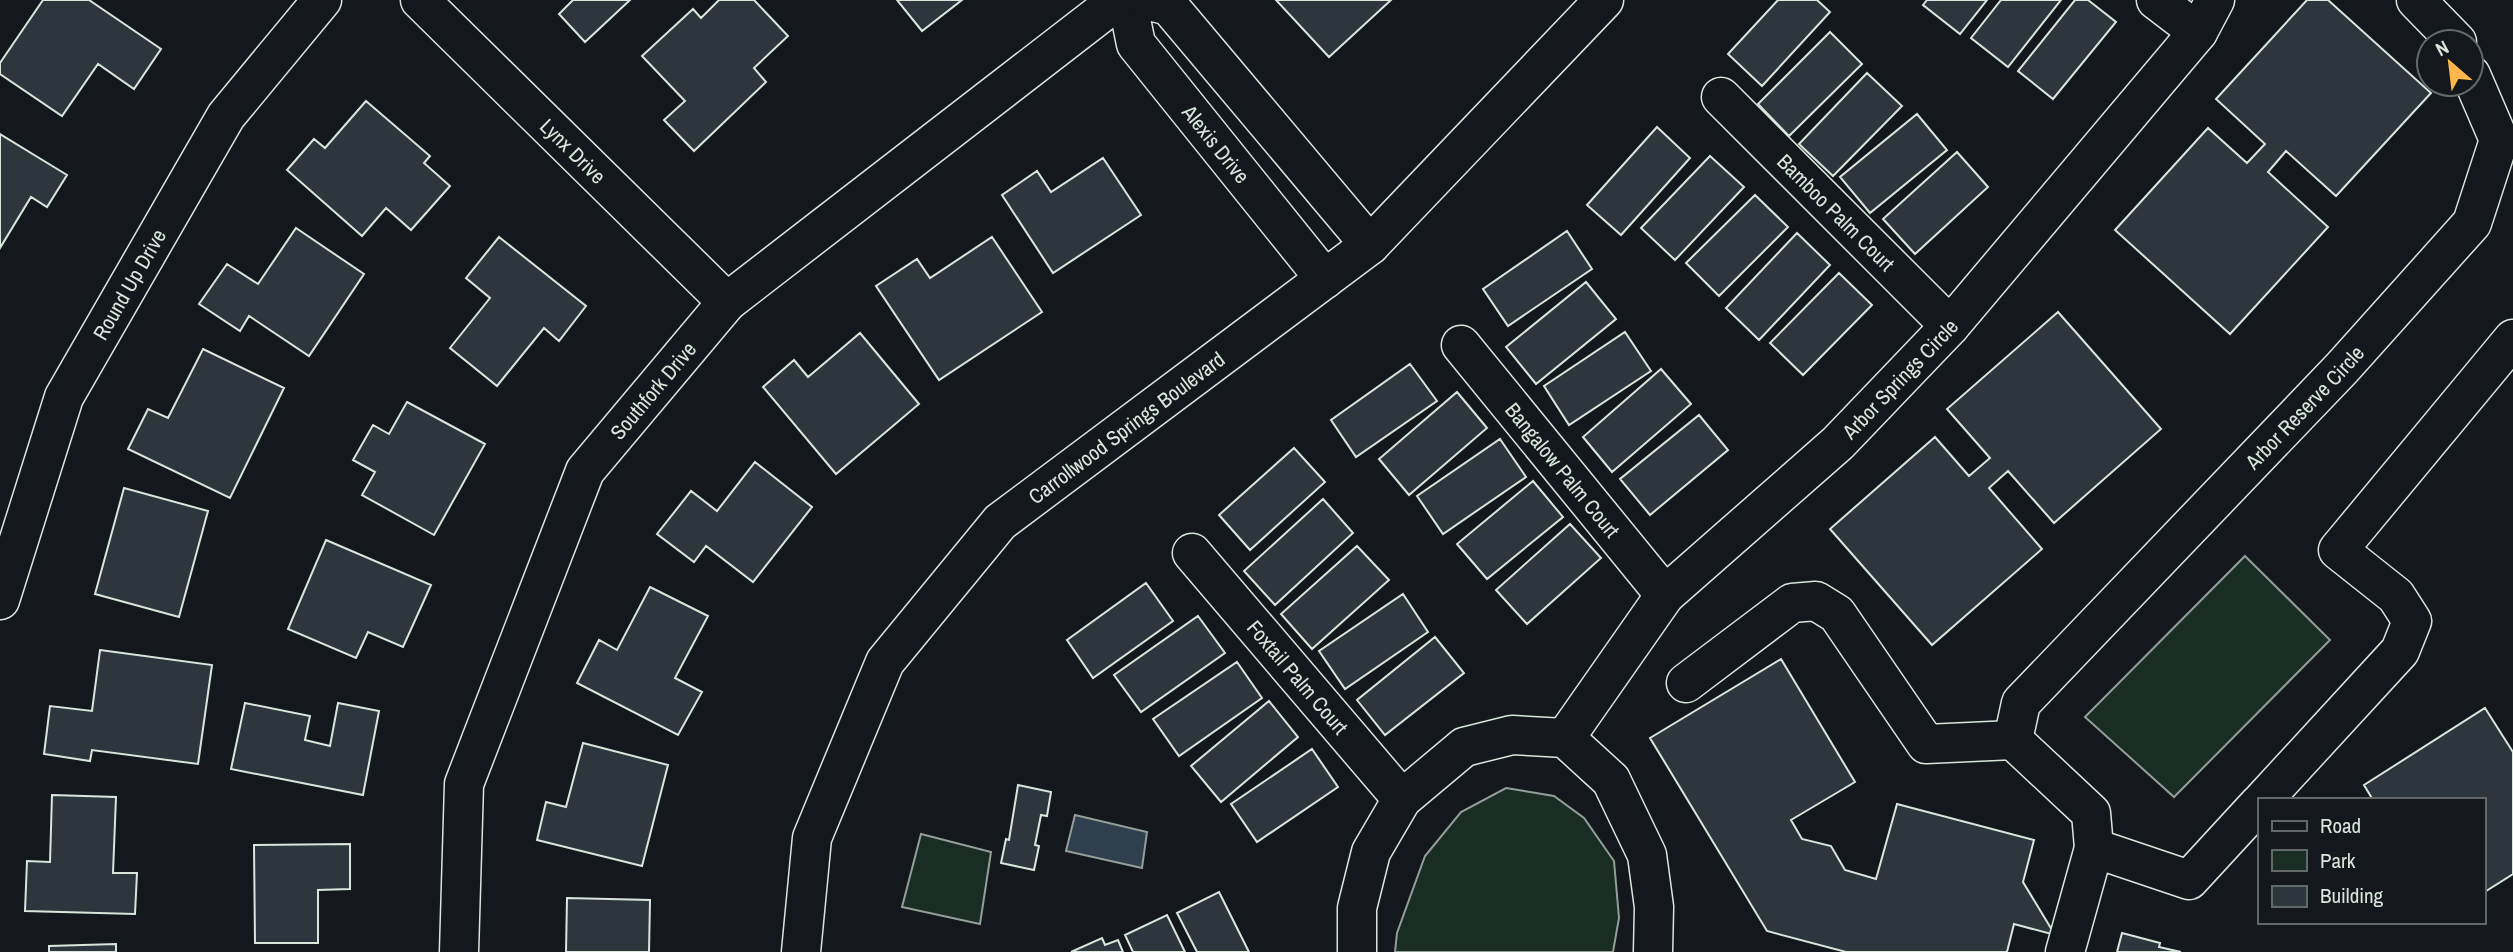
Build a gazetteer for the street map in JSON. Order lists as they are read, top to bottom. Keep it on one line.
{"streets":{"street":["Alexis Drive","Lynx Drive","Bamboo Palm Court","Round Up Drive","Arbor Springs Circle","Southfork Drive","Arbor Reserve Circle","Carrollwood Springs Boulevard","Bangalow Palm Court","Foxtail Palm Court"]},"crossings":[["Alexis Drive","Carrollwood Springs Boulevard"],["Lynx Drive","Southfork Drive"],["Bamboo Palm Court","Arbor Springs Circle"],["Arbor Springs Circle","Bangalow Palm Court"]],"legend":["Road","Park","Building"],"north":"top left"}
